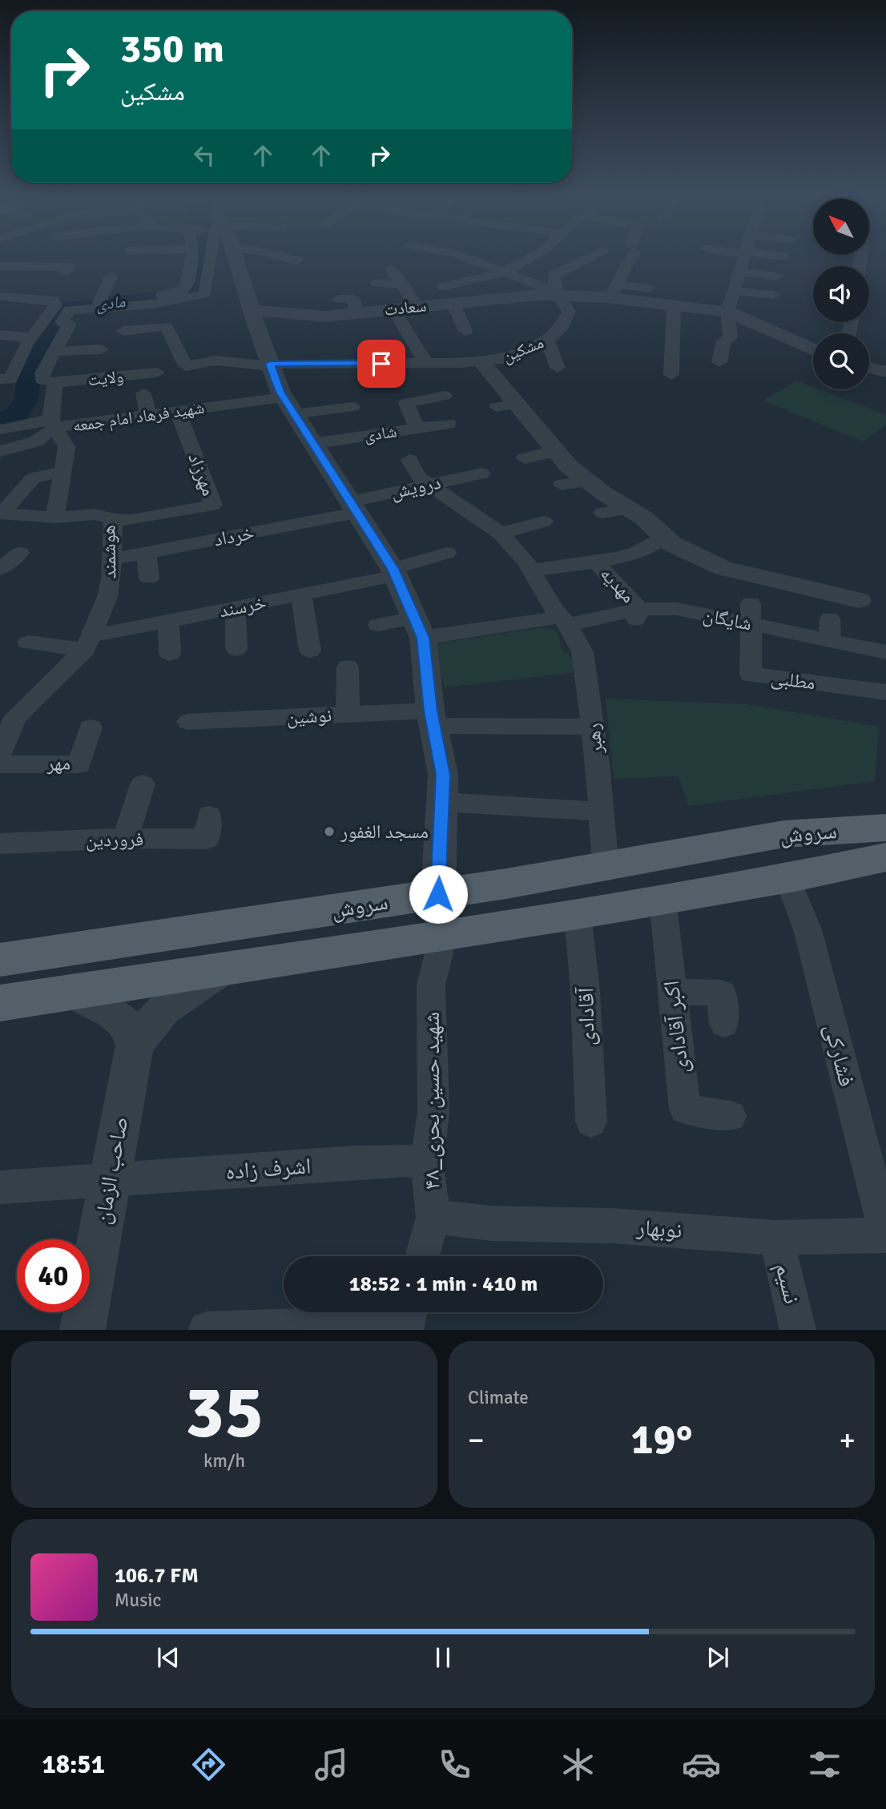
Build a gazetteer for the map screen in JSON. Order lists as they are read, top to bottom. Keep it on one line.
{"streets":{"main road":["سروش"],"street":["سعادت","مشکین","ولایت","شهید فرهاد امام جمعه","شادی","مهرزاد","درویش","خرداد","هوشمند","مهدیه","خرسند","شایگان","مطلبی","نوشین","رهبر","مهر","فروردین","آقادادی","اکبر آقادادی","فشارکی","۴۸_شهید حسین بحری","اشرف زاده","صاحب الزمان","نوبهار","نسیم"]},"crossings":[["سعادت","مشکین"],["شهید فرهاد امام جمعه","مهرزاد"],["مهرزاد","هوشمند"],["درویش","خرداد"],["درویش","رهبر"],["خرداد","هوشمند"],["هوشمند","خرسند"],["مهدیه","شایگان"],["شایگان","مطلبی"],["شایگان","رهبر"],["نوشین","رهبر"],["رهبر","سروش"],["سروش","آقادادی"],["سروش","اکبر آقادادی"],["سروش","فشارکی"],["سروش","۴۸_شهید حسین بحری"],["سروش","صاحب الزمان"],["فشارکی","نوبهار"],["۴۸_شهید حسین بحری","اشرف زاده"],["۴۸_شهید حسین بحری","نوبهار"],["اشرف زاده","صاحب الزمان"],["نوبهار","نسیم"]],"water":["مادی"],"places":["مسجد الغفور"],"north":"top left","page":{"turn":["350 m","مشکین"],"limit":"40","trip":"18:52 · 1 min · 410 m","tile":[["35","km/h"],"Climate"],"heat":["−","19°","+"],"song":["106.7 FM","Music"],"tabs":"18:51"}}
